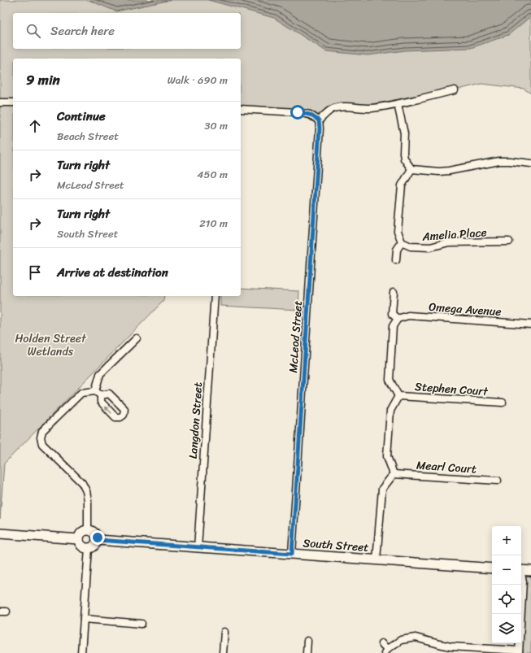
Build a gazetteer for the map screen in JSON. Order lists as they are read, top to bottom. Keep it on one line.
{"streets":{"street":["Amelia Place","Omega Avenue","McLeod Street","Stephen Court","Langdon Street","Mearl Court","South Street"]},"crossings":[["McLeod Street","South Street"],["Langdon Street","South Street"]],"parks":["Holden Street Wetlands"],"page":{"search":"Search here","heading":["9 min","Walk · 690 m"],"list":[["Continue","Beach Street","30 m"],["Turn right","McLeod Street","450 m"],["Turn right","South Street","210 m"],"Arrive at destination"],"map_buttons":["+","−"]}}
